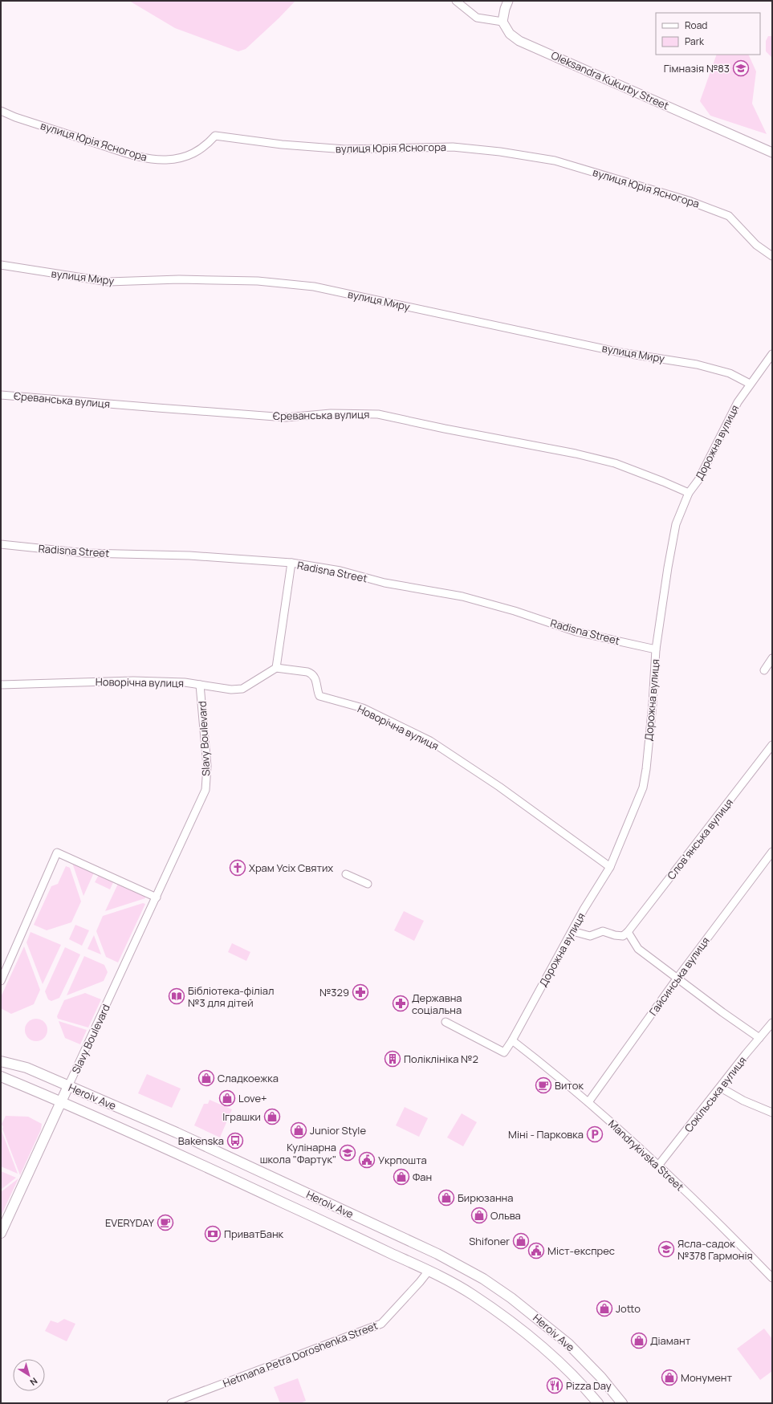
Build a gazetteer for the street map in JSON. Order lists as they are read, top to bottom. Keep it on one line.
{"streets":{"main road":["Slavy Boulevard","Heroiv Ave"],"street":["Oleksandra Kukurby Street","вулиця Юрія Ясногора","вулиця Миру","Єреванська вулиця","Дорожна вулиця","Radisna Street","Новорічна вулиця","Словʼянська вулиця","Гайсинська вулиця","Сокільська вулиця","Mandrykivska Street","Hetmana Petra Doroshenka Street"]},"crossings":[["вулиця Миру","Дорожна вулиця"],["Єреванська вулиця","Дорожна вулиця"],["Дорожна вулиця","Radisna Street"],["Дорожна вулиця","Новорічна вулиця"],["Дорожна вулиця","Mandrykivska Street"],["Новорічна вулиця","Slavy Boulevard"],["Slavy Boulevard","Heroiv Ave"],["Гайсинська вулиця","Mandrykivska Street"],["Сокільська вулиця","Mandrykivska Street"],["Heroiv Ave","Hetmana Petra Doroshenka Street"]],"places":{"school or university":["Гімназія №83","Кулінарна школа \"Фартук\"","Ясла-садок №378 Гармонія"],"church":["Храм Усіх Святих"],"pharmacy":["№329","Державна соціальна"],"library":["Бібліотека-філіал №3 для дітей"],"building":["Поліклініка №2"],"shop":["Сладкоежка","Love+","Іграшки","Junior Style","Фан","Бирюзанна","Ольва","Shifoner","Jotto","Діамант","Монумент"],"cafe":["Виток","EVERYDAY"],"parking":["Міні - Парковка"],"bus stop":["Bakenska"],"public building":["Укрпошта","Міст-експрес"],"bank":["ПриватБанк"],"restaurant":["Pizza Day"]},"legend":["Road","Park"],"north":"bottom right"}
